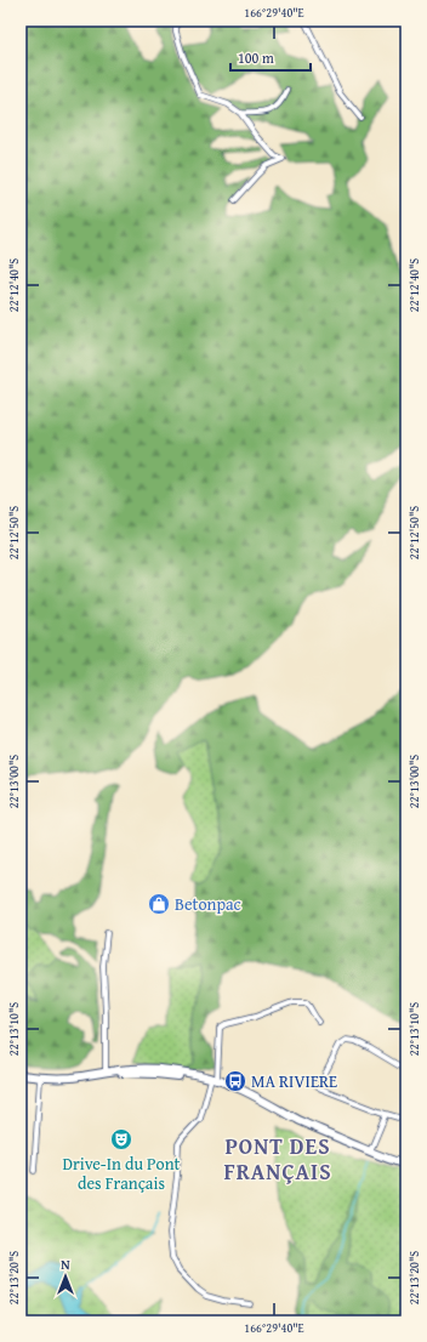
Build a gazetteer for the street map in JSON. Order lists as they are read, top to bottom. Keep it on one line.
{"districts":["PONT DES FRANÇAIS"],"places":{"shop":["Betonpac"],"bus stop":["MA RIVIERE"],"theatre":["Drive-In du Pont des Français"]},"scale_bar":"100 m","north":"top","coordinates":["166°29'40\"E","22°12'40\"S","22°12'50\"S","22°13'00\"S","22°13'10\"S","22°13'20\"S"]}
